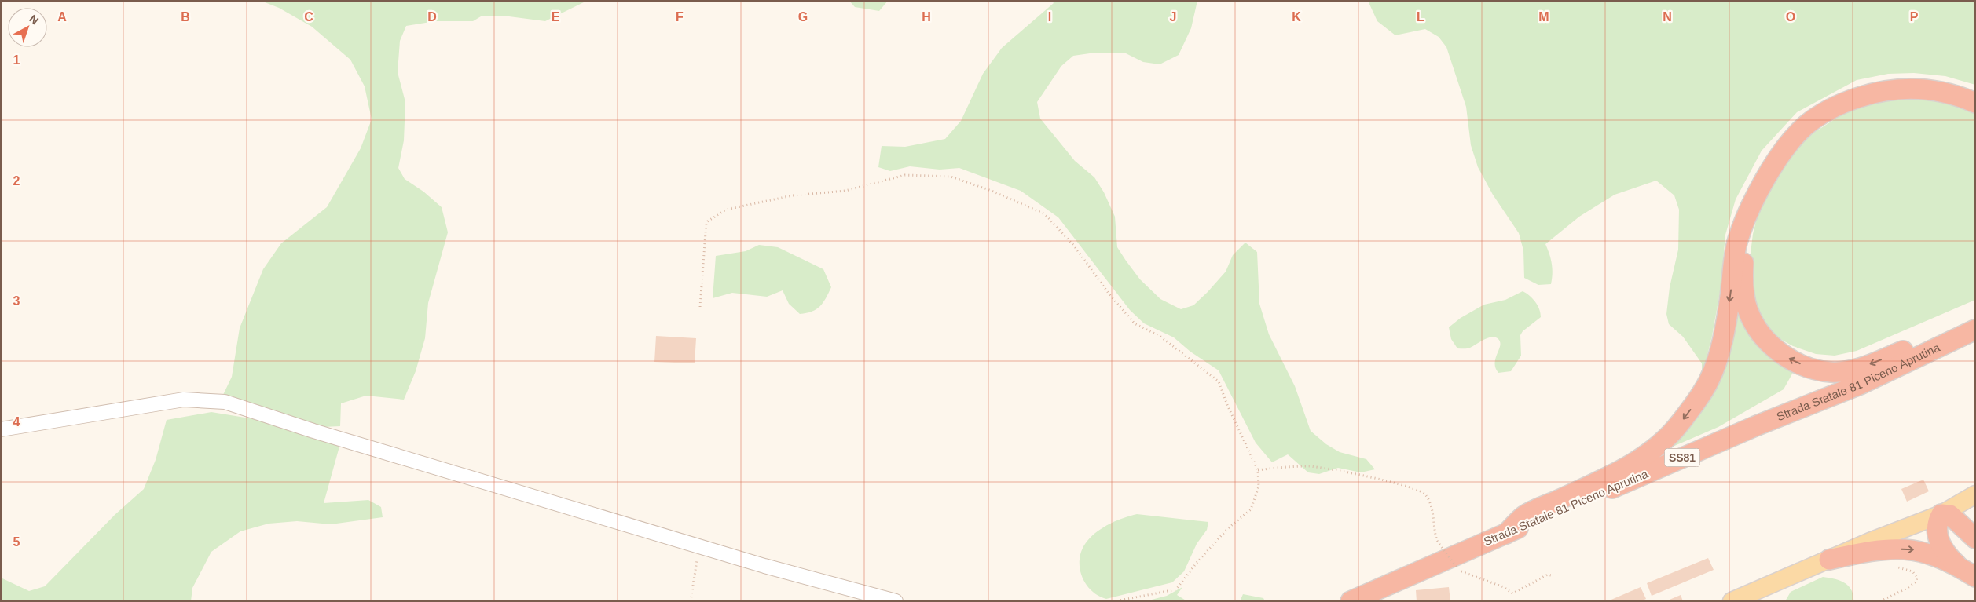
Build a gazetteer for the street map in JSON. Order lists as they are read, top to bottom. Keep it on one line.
{"streets":{"highway":["Strada Statale 81 Piceno Aprutina","SS81"]},"north":"top right","grid":{"columns":["A","B","C","D","E","F","G","H","I","J","K","L","M","N","O","P"],"rows":["1","2","3","4","5"]}}
